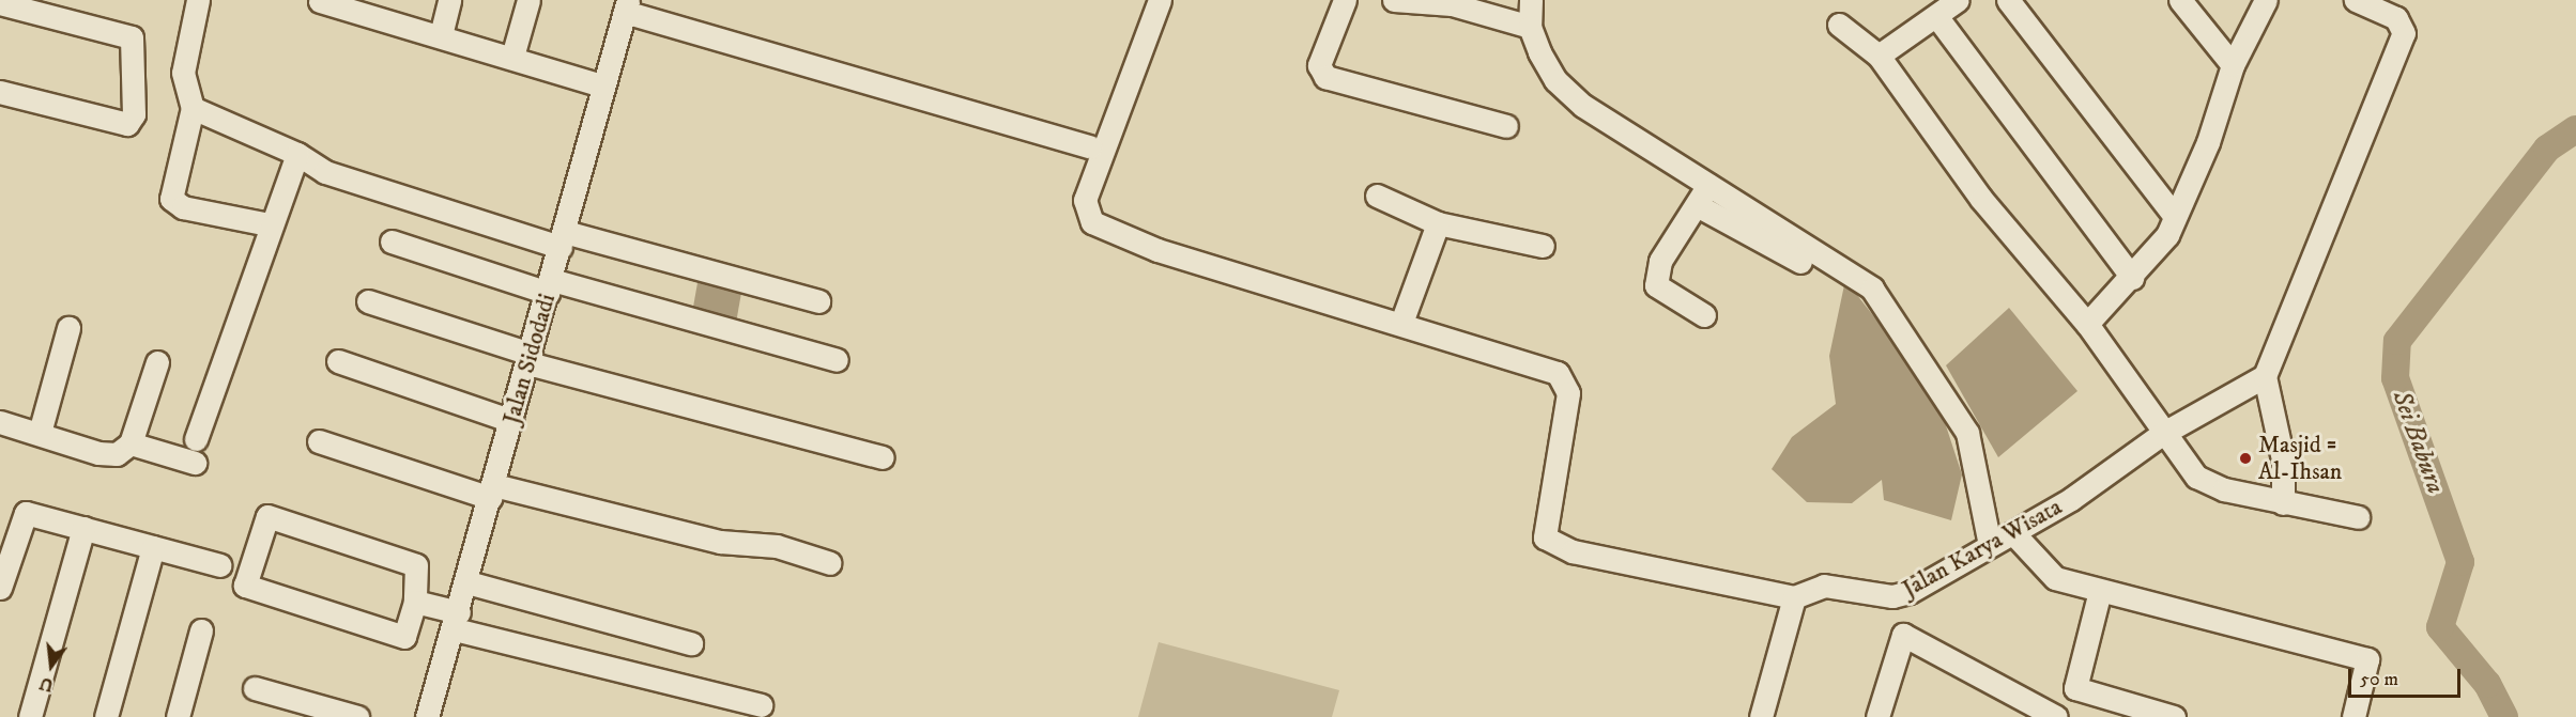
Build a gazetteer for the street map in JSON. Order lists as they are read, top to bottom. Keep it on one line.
{"streets":{"street":["Jalan Sidodadi","Jalan Karya Wisata"]},"water":["Sei Babura"],"places":["Masjid = Al-Ihsan"],"scale_bar":"50 m","north":"bottom"}
